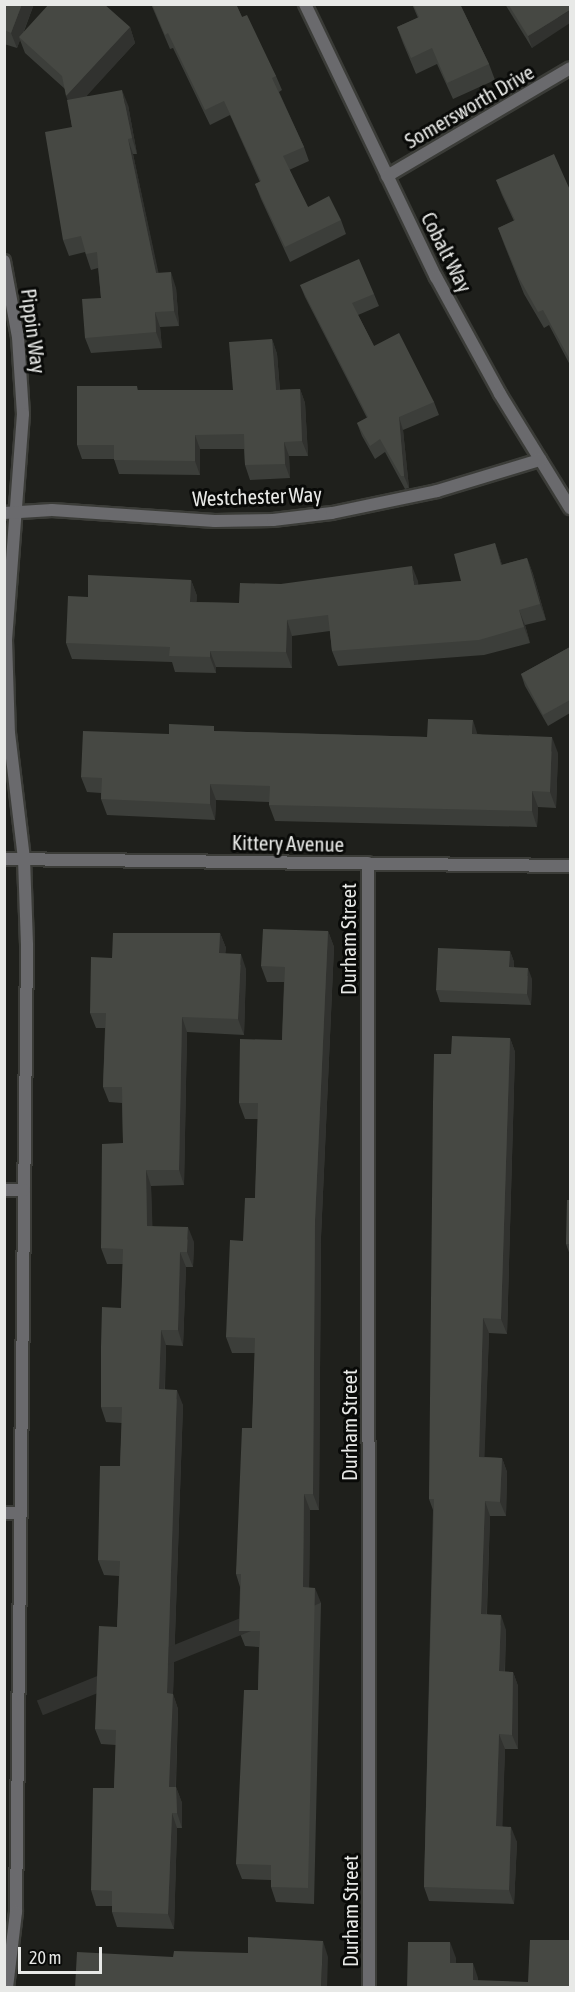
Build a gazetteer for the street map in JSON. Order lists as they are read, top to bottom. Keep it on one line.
{"streets":{"street":["Somersworth Drive","Cobalt Way","Pippin Way","Westchester Way","Kittery Avenue","Durham Street"]},"crossings":[["Somersworth Drive","Cobalt Way"],["Cobalt Way","Westchester Way"],["Pippin Way","Westchester Way"],["Pippin Way","Kittery Avenue"],["Kittery Avenue","Durham Street"]],"scale_bar":"20 m"}
